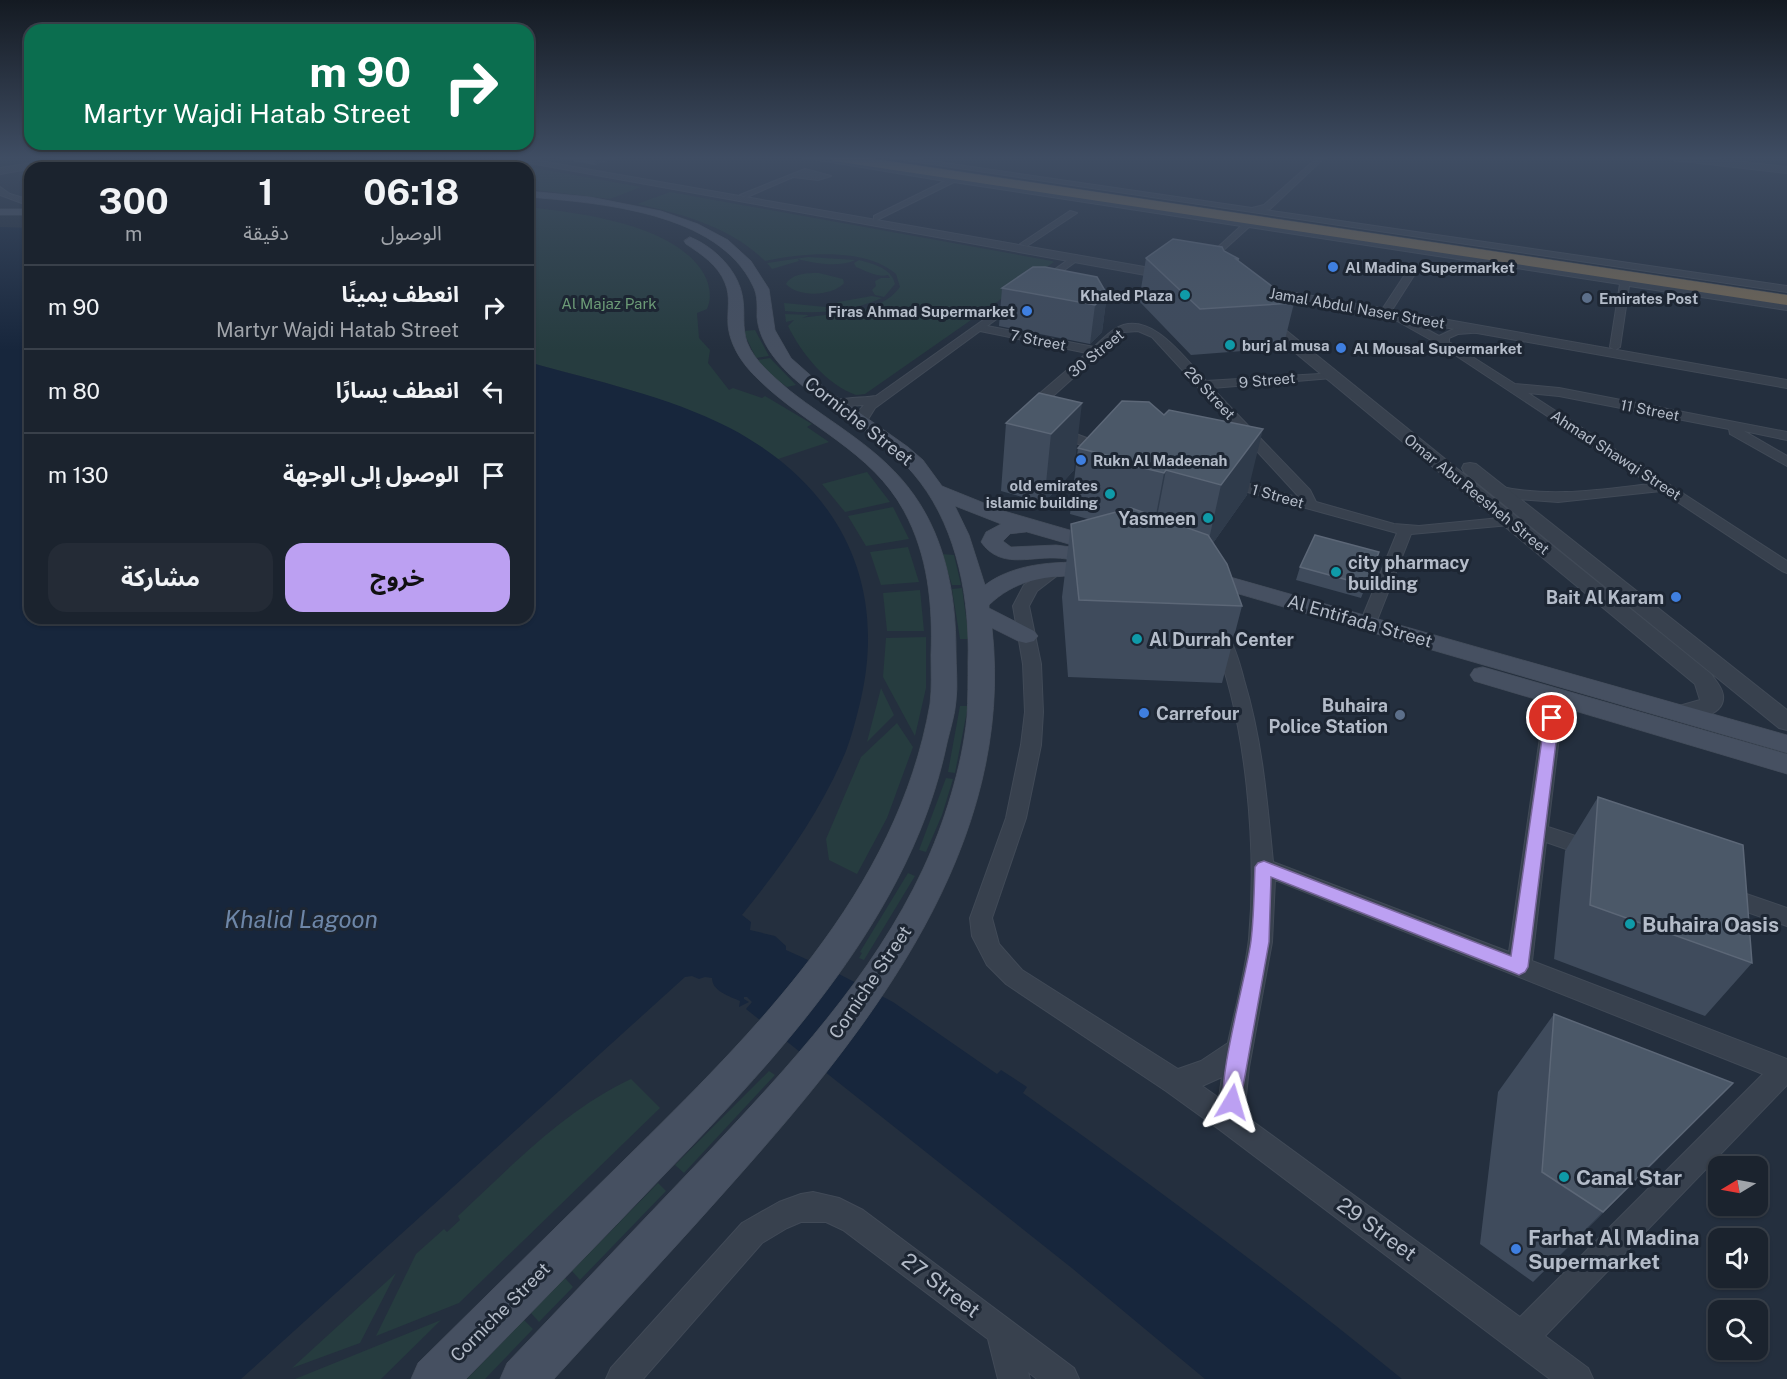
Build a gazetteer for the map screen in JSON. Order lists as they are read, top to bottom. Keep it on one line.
{"streets":{"main road":["Corniche Street","Al Entifada Street"],"street":["Jamal Abdul Naser Street","7 Street","30 Street","9 Street","26 Street","11 Street","Ahmad Shawqi Street","Omar Abu Reesheh Street","1 Street","29 Street","27 Street"]},"crossings":[["Jamal Abdul Naser Street","Ahmad Shawqi Street"],["Jamal Abdul Naser Street","Omar Abu Reesheh Street"],["7 Street","30 Street"],["30 Street","26 Street"],["9 Street","26 Street"],["9 Street","Omar Abu Reesheh Street"],["26 Street","1 Street"],["11 Street","Ahmad Shawqi Street"],["Omar Abu Reesheh Street","1 Street"],["Omar Abu Reesheh Street","Al Entifada Street"]],"water":["Khalid Lagoon"],"parks":["Al Majaz Park"],"places":["Al Madina Supermarket","Khaled Plaza","Emirates Post","Firas Ahmad Supermarket","burj al musa","Al Mousal Supermarket","Rukn Al Madeenah","old emirates islamic building","Yasmeen","city pharmacy building","Bait Al Karam","Al Durrah Center","Carrefour","Buhaira Police Station","Buhaira Oasis","Canal Star","Farhat Al Madina Supermarket"],"north":"left","page":{"turn":["90 m","Martyr Wajdi Hatab Street"],"eta":["06:18","الوصول","1","دقيقة","300","m"],"list":[{"name":"انعطف يمينًا","note":"Martyr Wajdi Hatab Street","value":"90 m"},{"name":"انعطف يسارًا","value":"80 m"},{"name":"الوصول إلى الوجهة","value":"130 m"}],"buttons":["خروج","مشاركة"]}}
